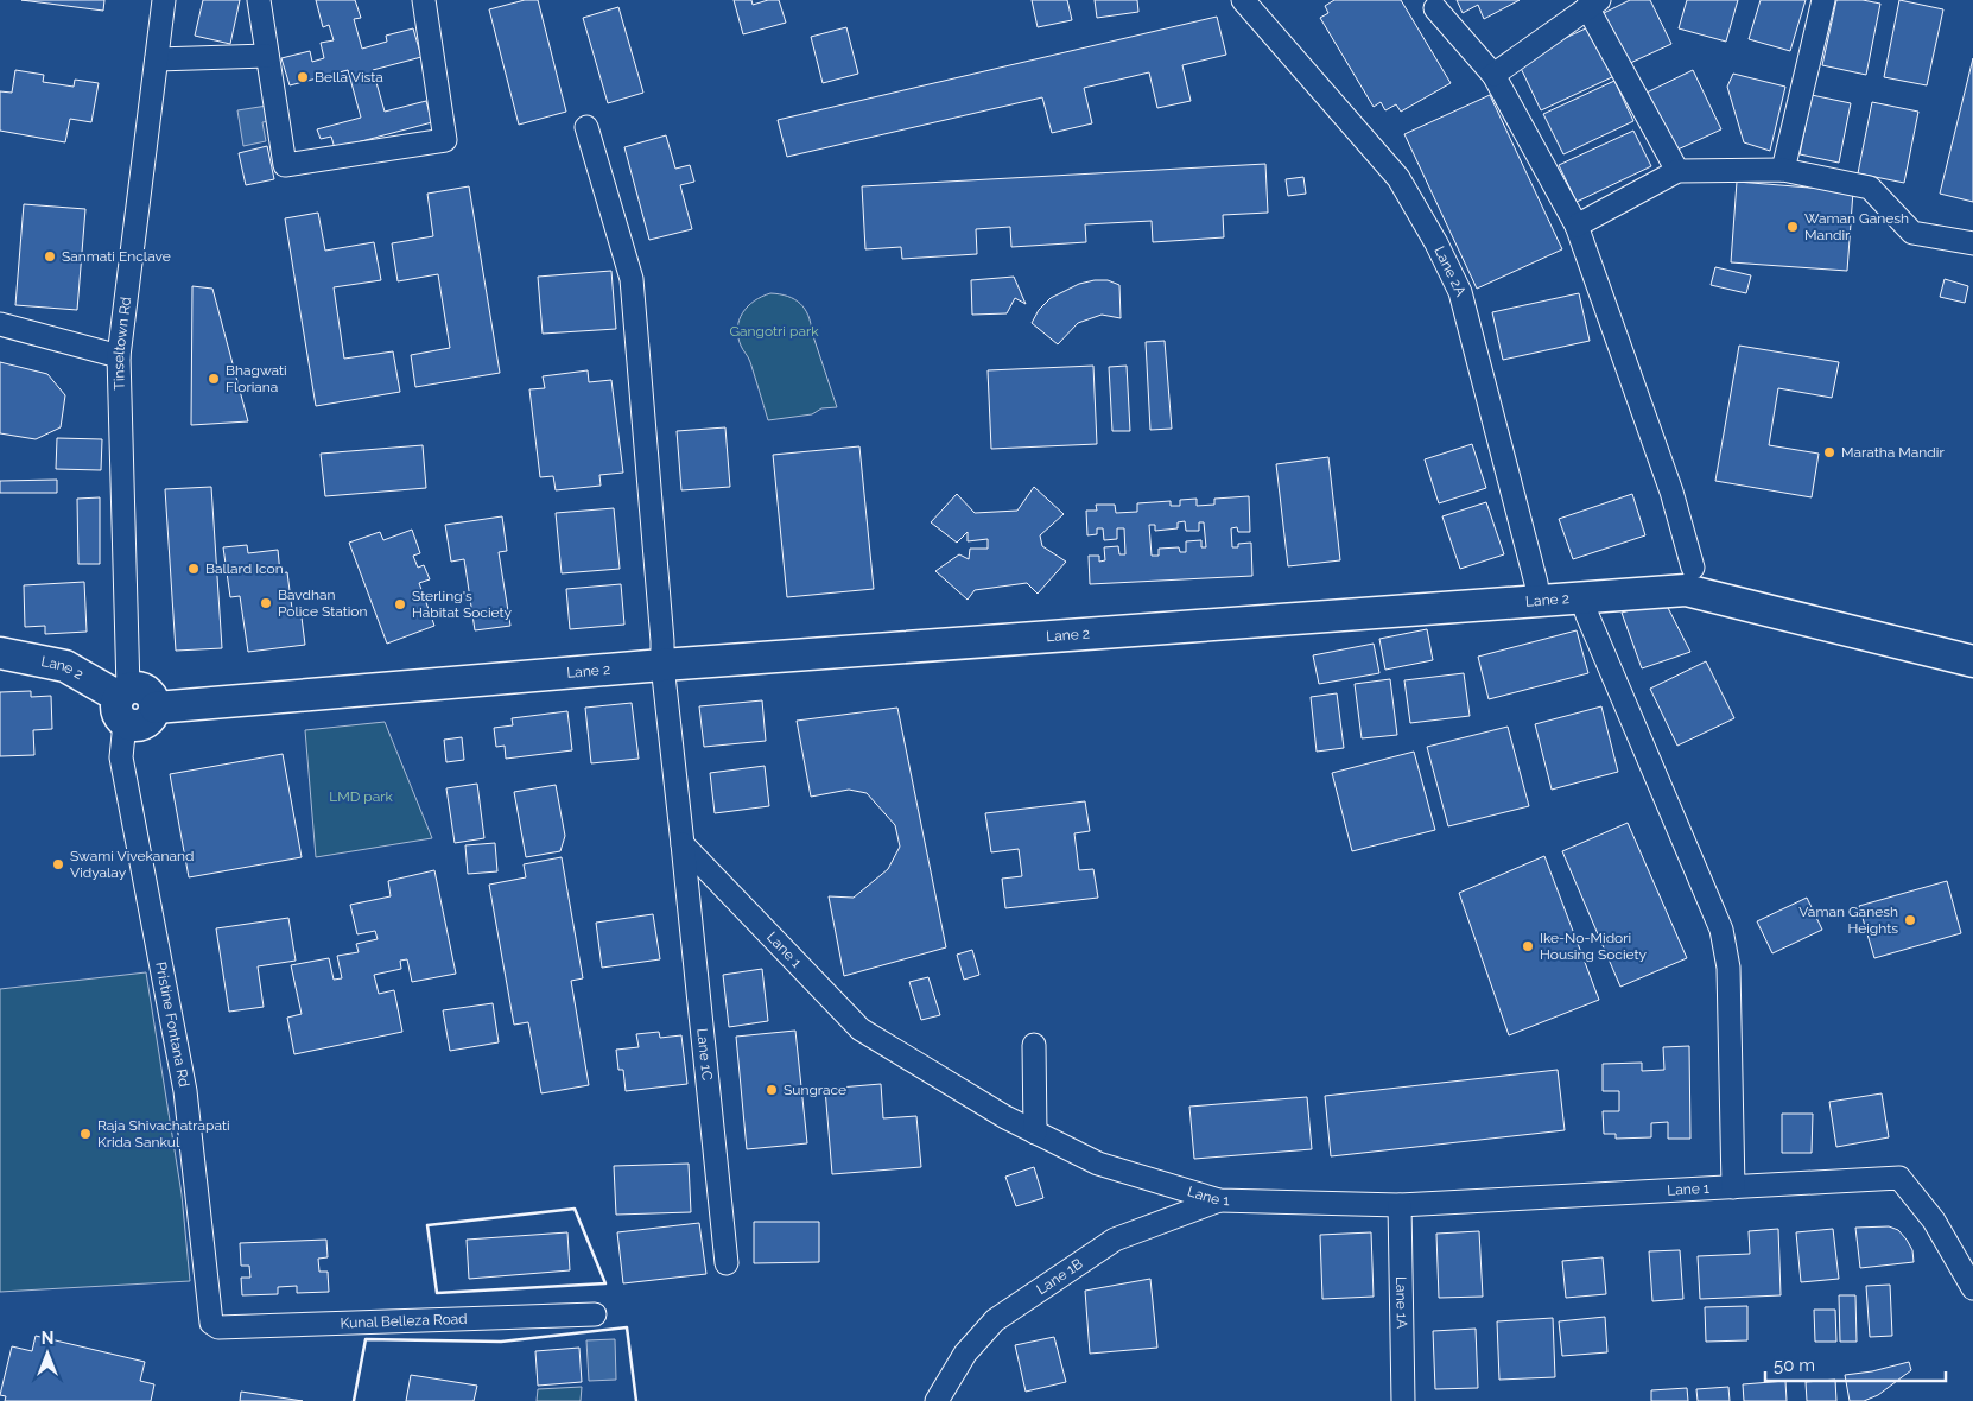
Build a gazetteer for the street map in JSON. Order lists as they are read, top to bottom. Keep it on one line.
{"streets":{"street":["Lane 2A","Tinseltown Rd","Lane 2","Lane 1","Pristine Fontana Rd","Lane 1C","Lane 1B","Lane 1A","Kunal Belleza Road"]},"crossings":[["Lane 2A","Lane 2"],["Tinseltown Rd","Lane 2"],["Tinseltown Rd","Pristine Fontana Rd"],["Lane 2","Pristine Fontana Rd"],["Lane 1","Lane 1C"],["Lane 1","Lane 1B"],["Lane 1","Lane 1A"],["Pristine Fontana Rd","Kunal Belleza Road"]],"parks":["Gangotri park","LMD park"],"places":["Bella Vista","Waman Ganesh Mandir","Sanmati Enclave","Bhagwati Floriana","Maratha Mandir","Ballard Icon","Bavdhan Police Station","Sterling's Habitat Society","Swami Vivekanand Vidyalay","Vaman Ganesh Heights","Ike-No-Midori Housing Society","Sungrace","Raja Shivachatrapati Krida Sankul"],"scale_bar":"50 m","north":"top"}
